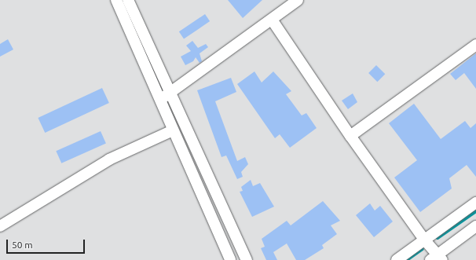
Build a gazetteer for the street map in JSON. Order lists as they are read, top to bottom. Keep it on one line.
{"scale_bar":"50 m"}
